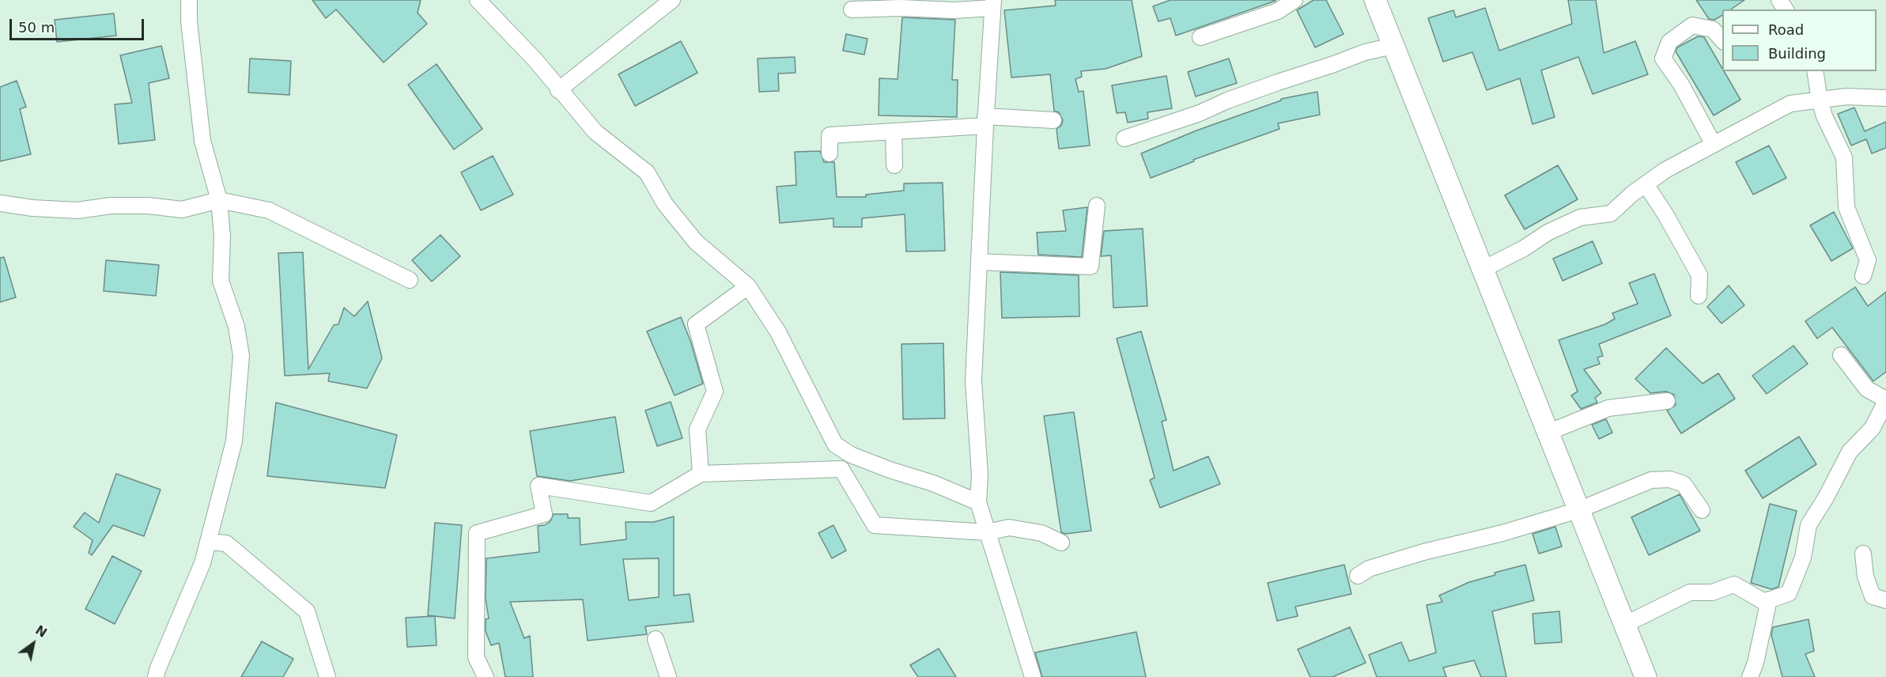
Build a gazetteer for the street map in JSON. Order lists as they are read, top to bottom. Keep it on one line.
{"legend":["Road","Building"],"scale_bar":"50 m","north":"top right"}
